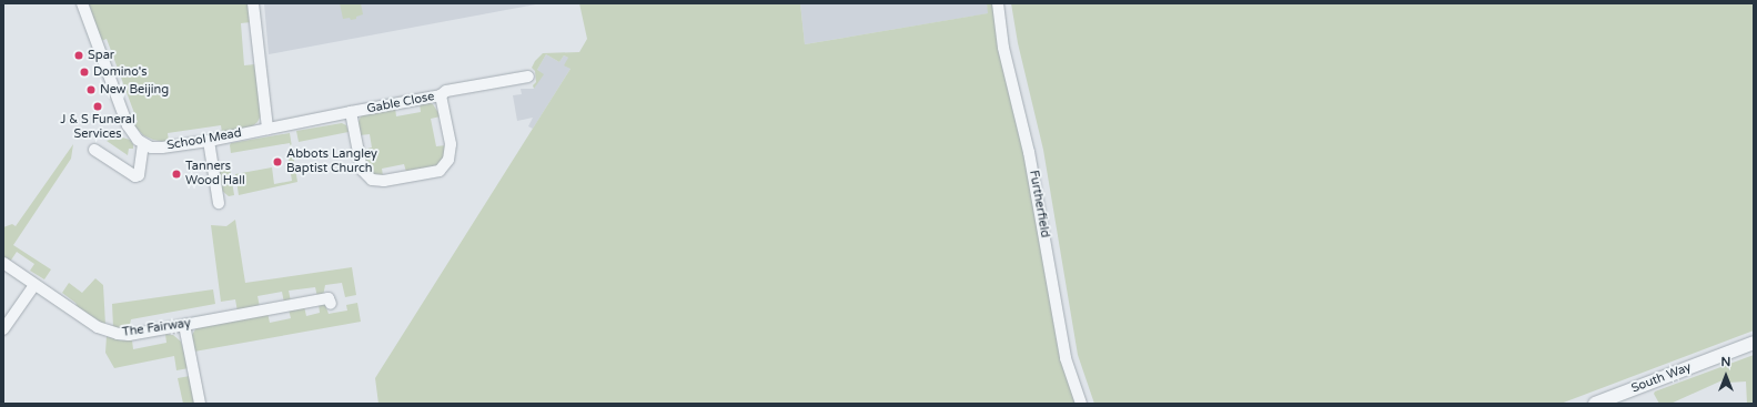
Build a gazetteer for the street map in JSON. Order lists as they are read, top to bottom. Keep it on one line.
{"streets":{"street":["Gable Close","School Mead","Furtherfield","The Fairway","South Way"]},"crossings":[["Gable Close","School Mead"]],"places":["Spar","Domino's","New Beijing","J & S Funeral Services","Abbots Langley Baptist Church","Tanners Wood Hall"],"north":"top"}
